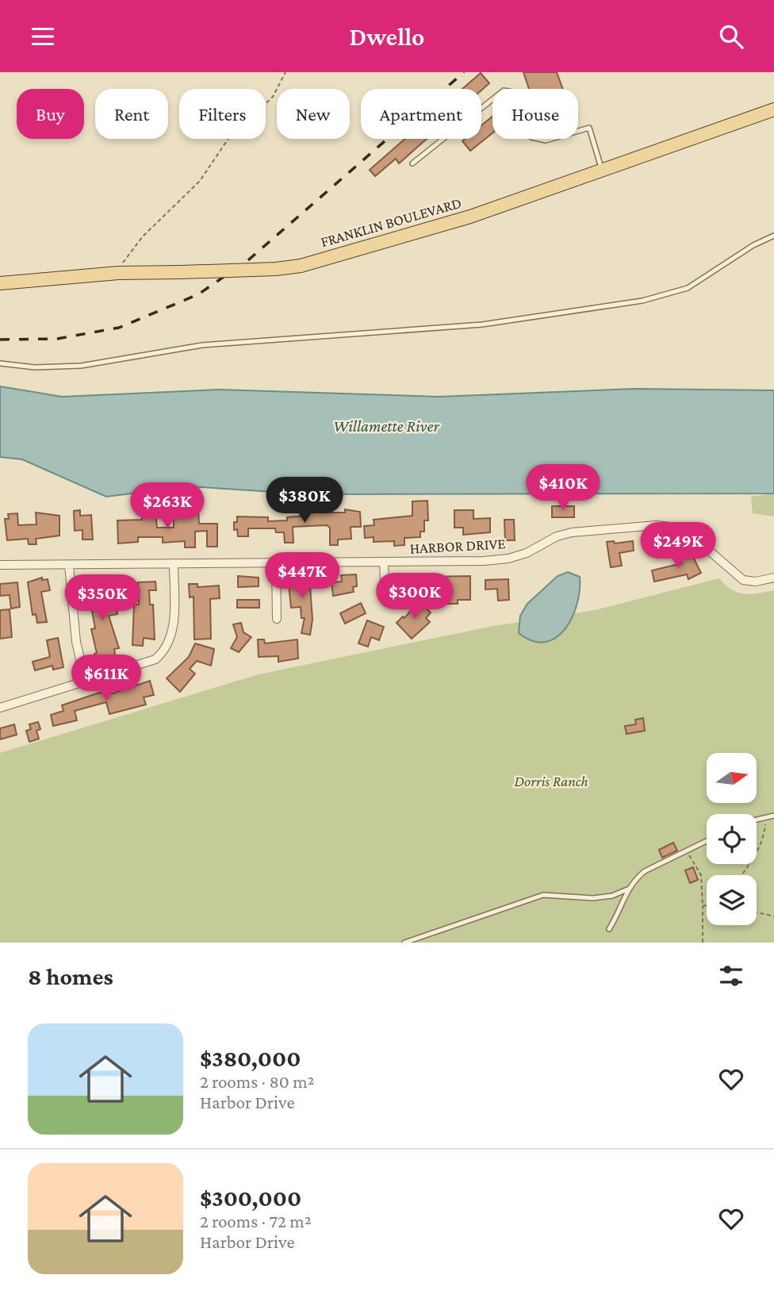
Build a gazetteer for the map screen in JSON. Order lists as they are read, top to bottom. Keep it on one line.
{"streets":{"main road":["FRANKLIN BOULEVARD"],"street":["HARBOR DRIVE"]},"water":["Willamette River"],"parks":["Dorris Ranch"],"north":"right","page":{"header":"Dwello","chip":["Buy","Rent","Filters","New","Apartment","House"],"price":["$410K","$380K","$263K","$249K","$447K","$300K","$350K","$611K"],"heading":"8 homes","list":[{"name":"$380,000","note":"2 rooms · 80 m² · Harbor Drive"},{"name":"$300,000","note":"2 rooms · 72 m² · Harbor Drive"}]}}
